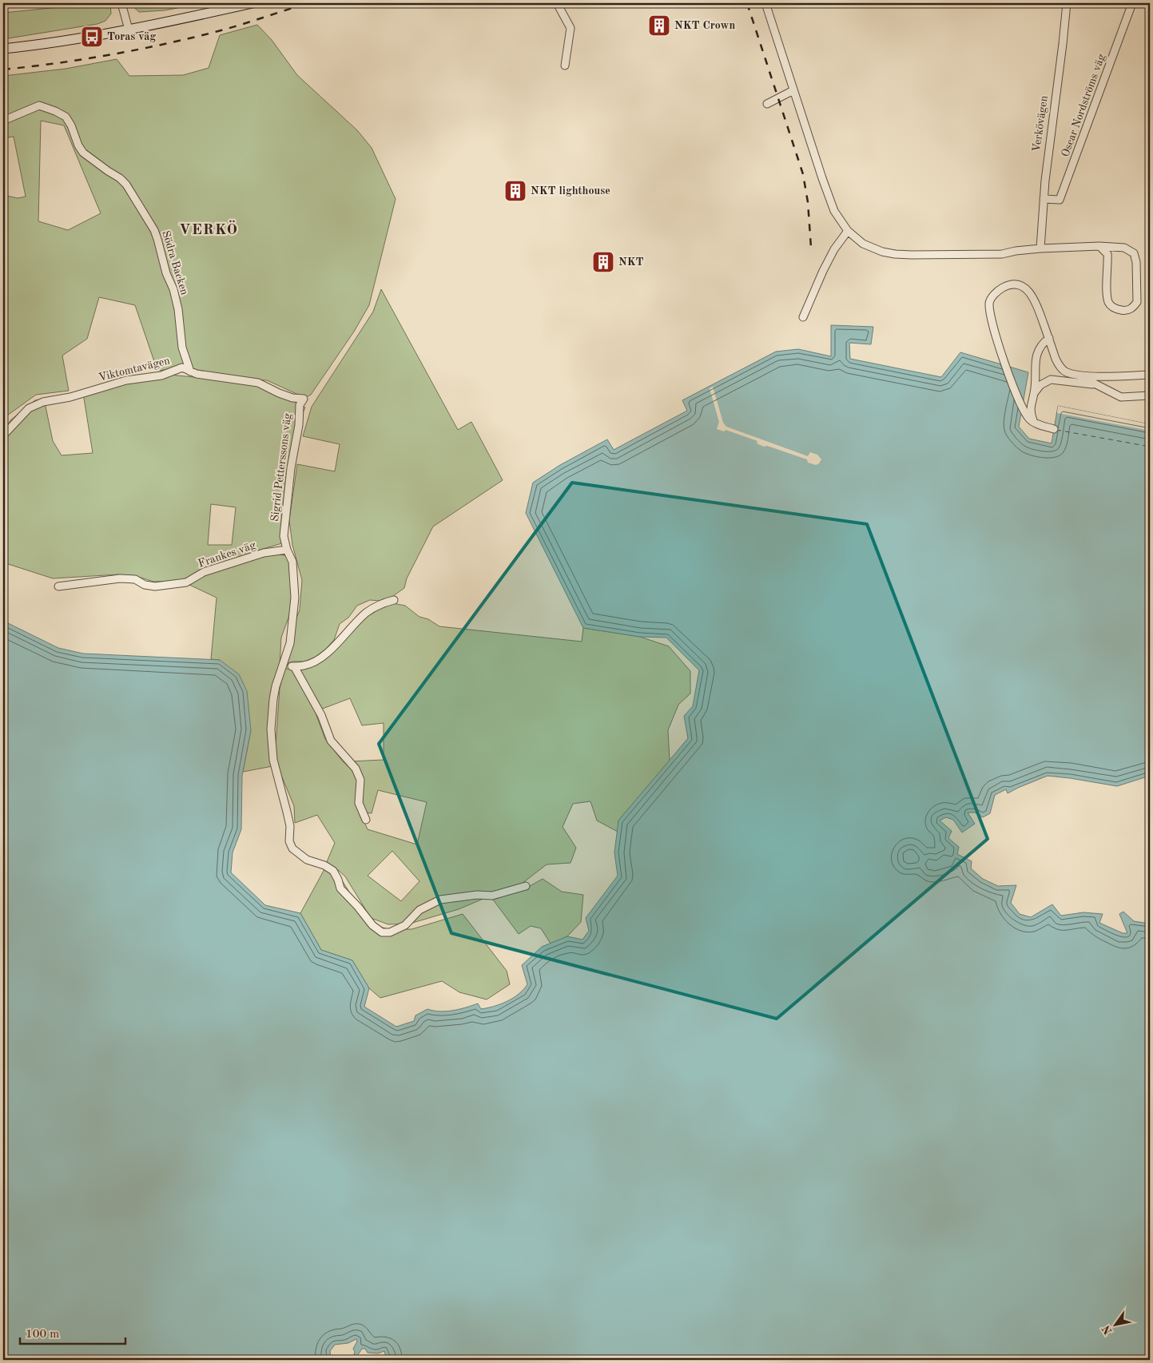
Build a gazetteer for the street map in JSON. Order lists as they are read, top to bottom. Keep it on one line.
{"streets":{"street":["Oscar Nordströms väg","Verkövägen","Södra Backen","Viktomtavägen","Sigrid Petterssons väg","Frankes väg"]},"crossings":[["Oscar Nordströms väg","Verkövägen"],["Södra Backen","Viktomtavägen"],["Viktomtavägen","Sigrid Petterssons väg"],["Sigrid Petterssons väg","Frankes väg"]],"districts":["VERKÖ"],"places":{"building":["NKT Crown","NKT lighthouse","NKT"],"bus stop":["Toras väg"]},"scale_bar":"100 m","north":"bottom left"}
